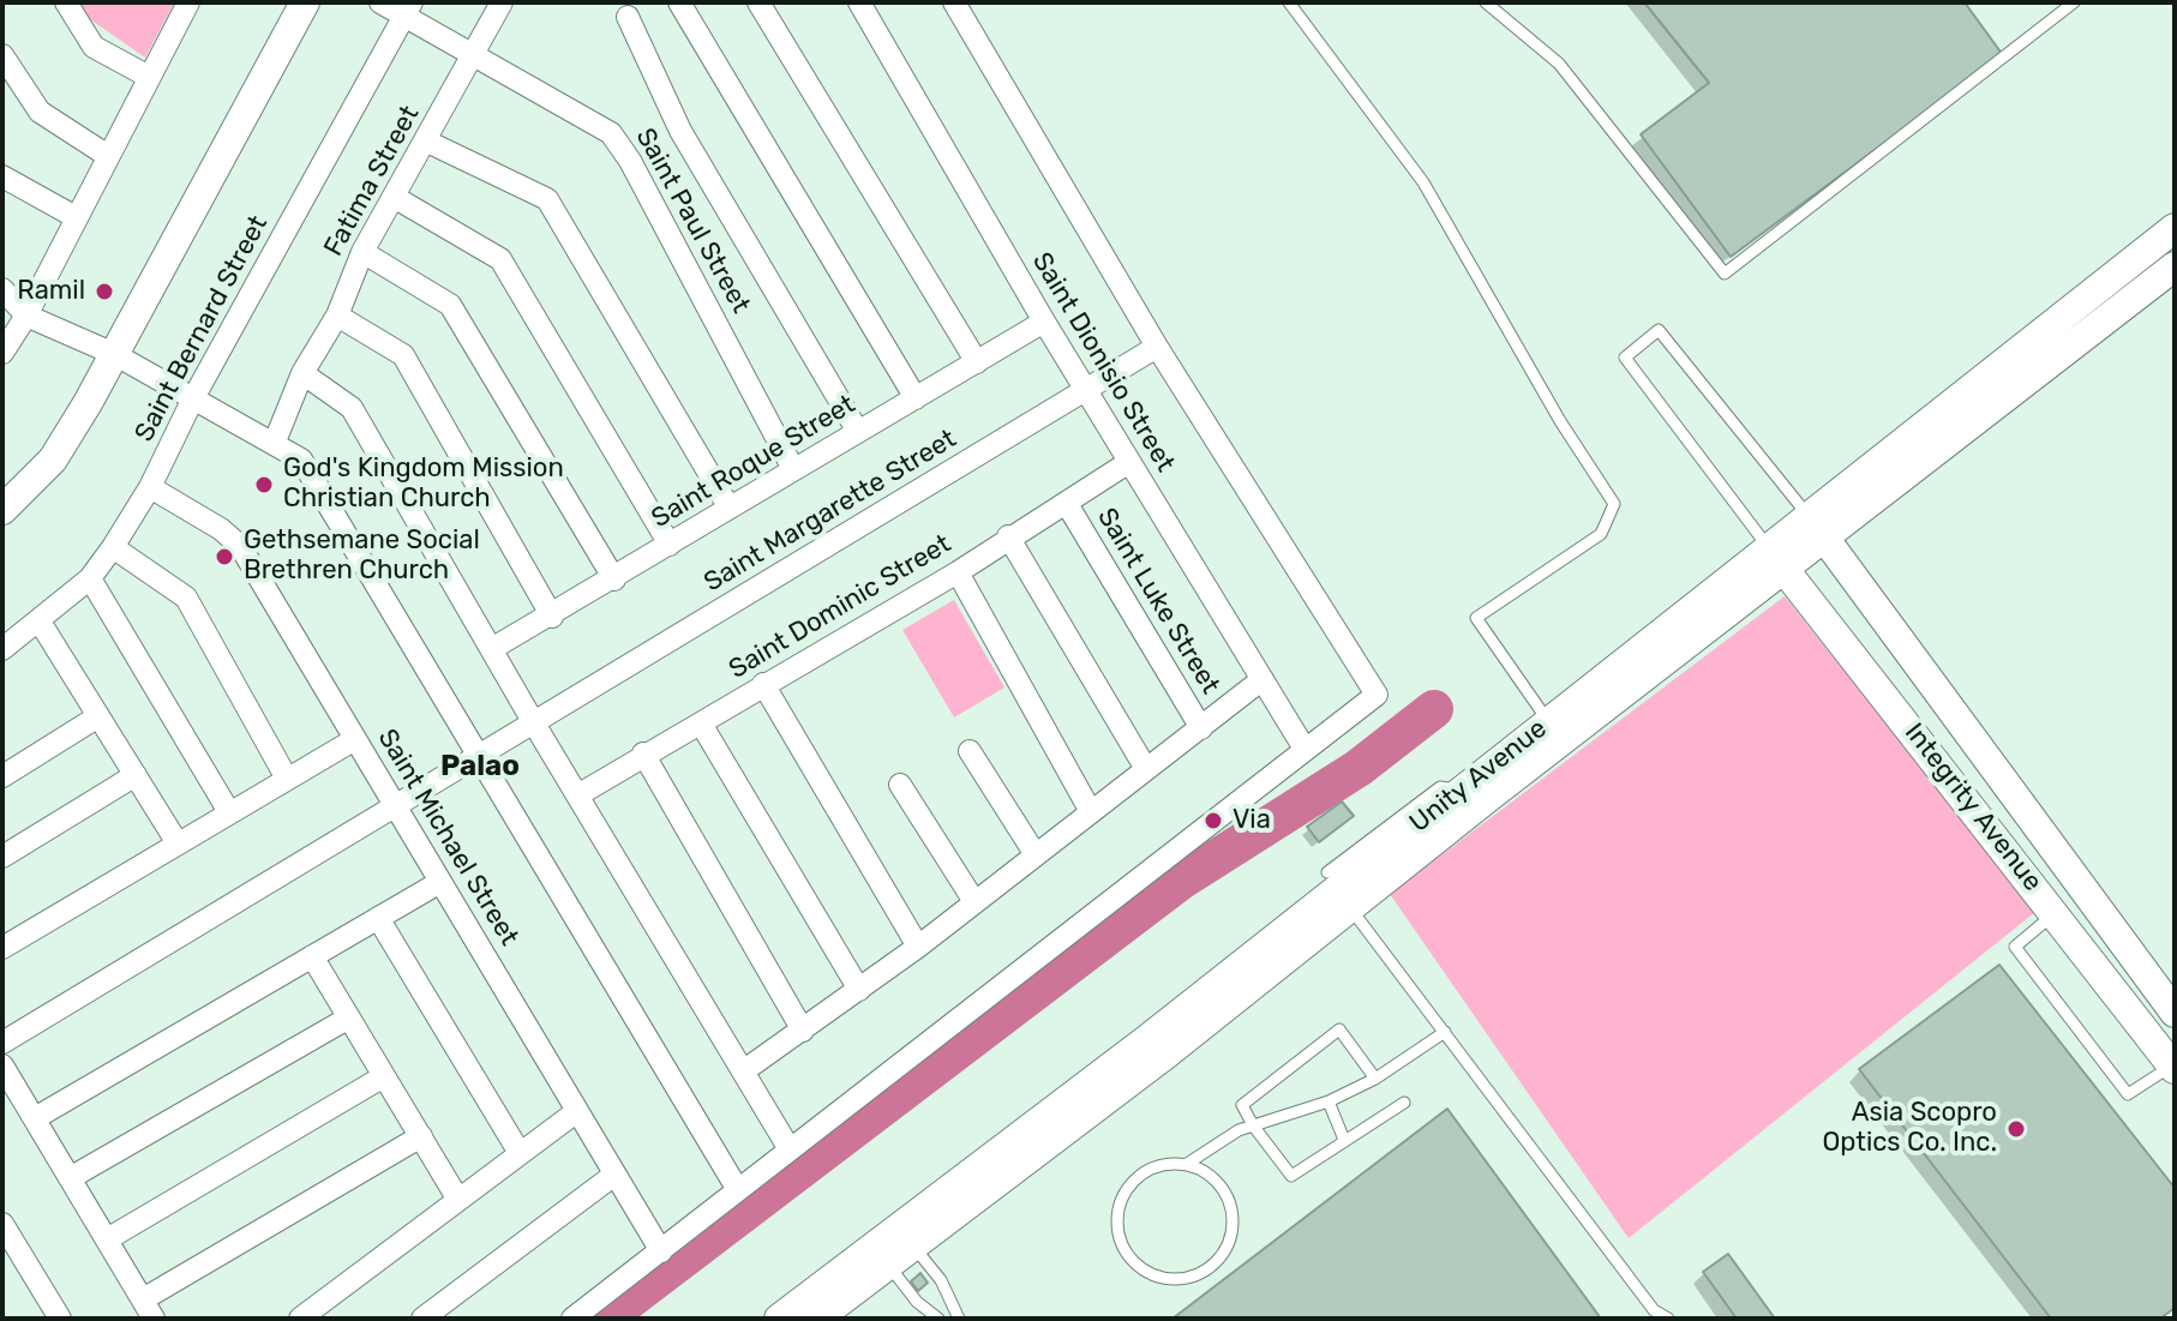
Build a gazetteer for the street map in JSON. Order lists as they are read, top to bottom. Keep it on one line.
{"streets":{"street":["Fatima Street","Saint Paul Street","Saint Bernard Street","Saint Dionisio Street","Saint Roque Street","Saint Margarette Street","Saint Luke Street","Saint Dominic Street","Unity Avenue","Integrity Avenue","Saint Michael Street"]},"crossings":[["Fatima Street","Saint Paul Street"],["Saint Paul Street","Saint Bernard Street"],["Saint Paul Street","Saint Roque Street"],["Saint Bernard Street","Saint Michael Street"],["Saint Dionisio Street","Saint Roque Street"],["Saint Dionisio Street","Saint Margarette Street"],["Saint Dionisio Street","Saint Dominic Street"],["Saint Margarette Street","Saint Michael Street"],["Saint Luke Street","Saint Dominic Street"],["Unity Avenue","Integrity Avenue"]],"districts":["Palao"],"places":["Ramil","God's Kingdom Mission Christian Church","Gethsemane Social Brethren Church","Via","Asia Scopro Optics Co. Inc."]}
